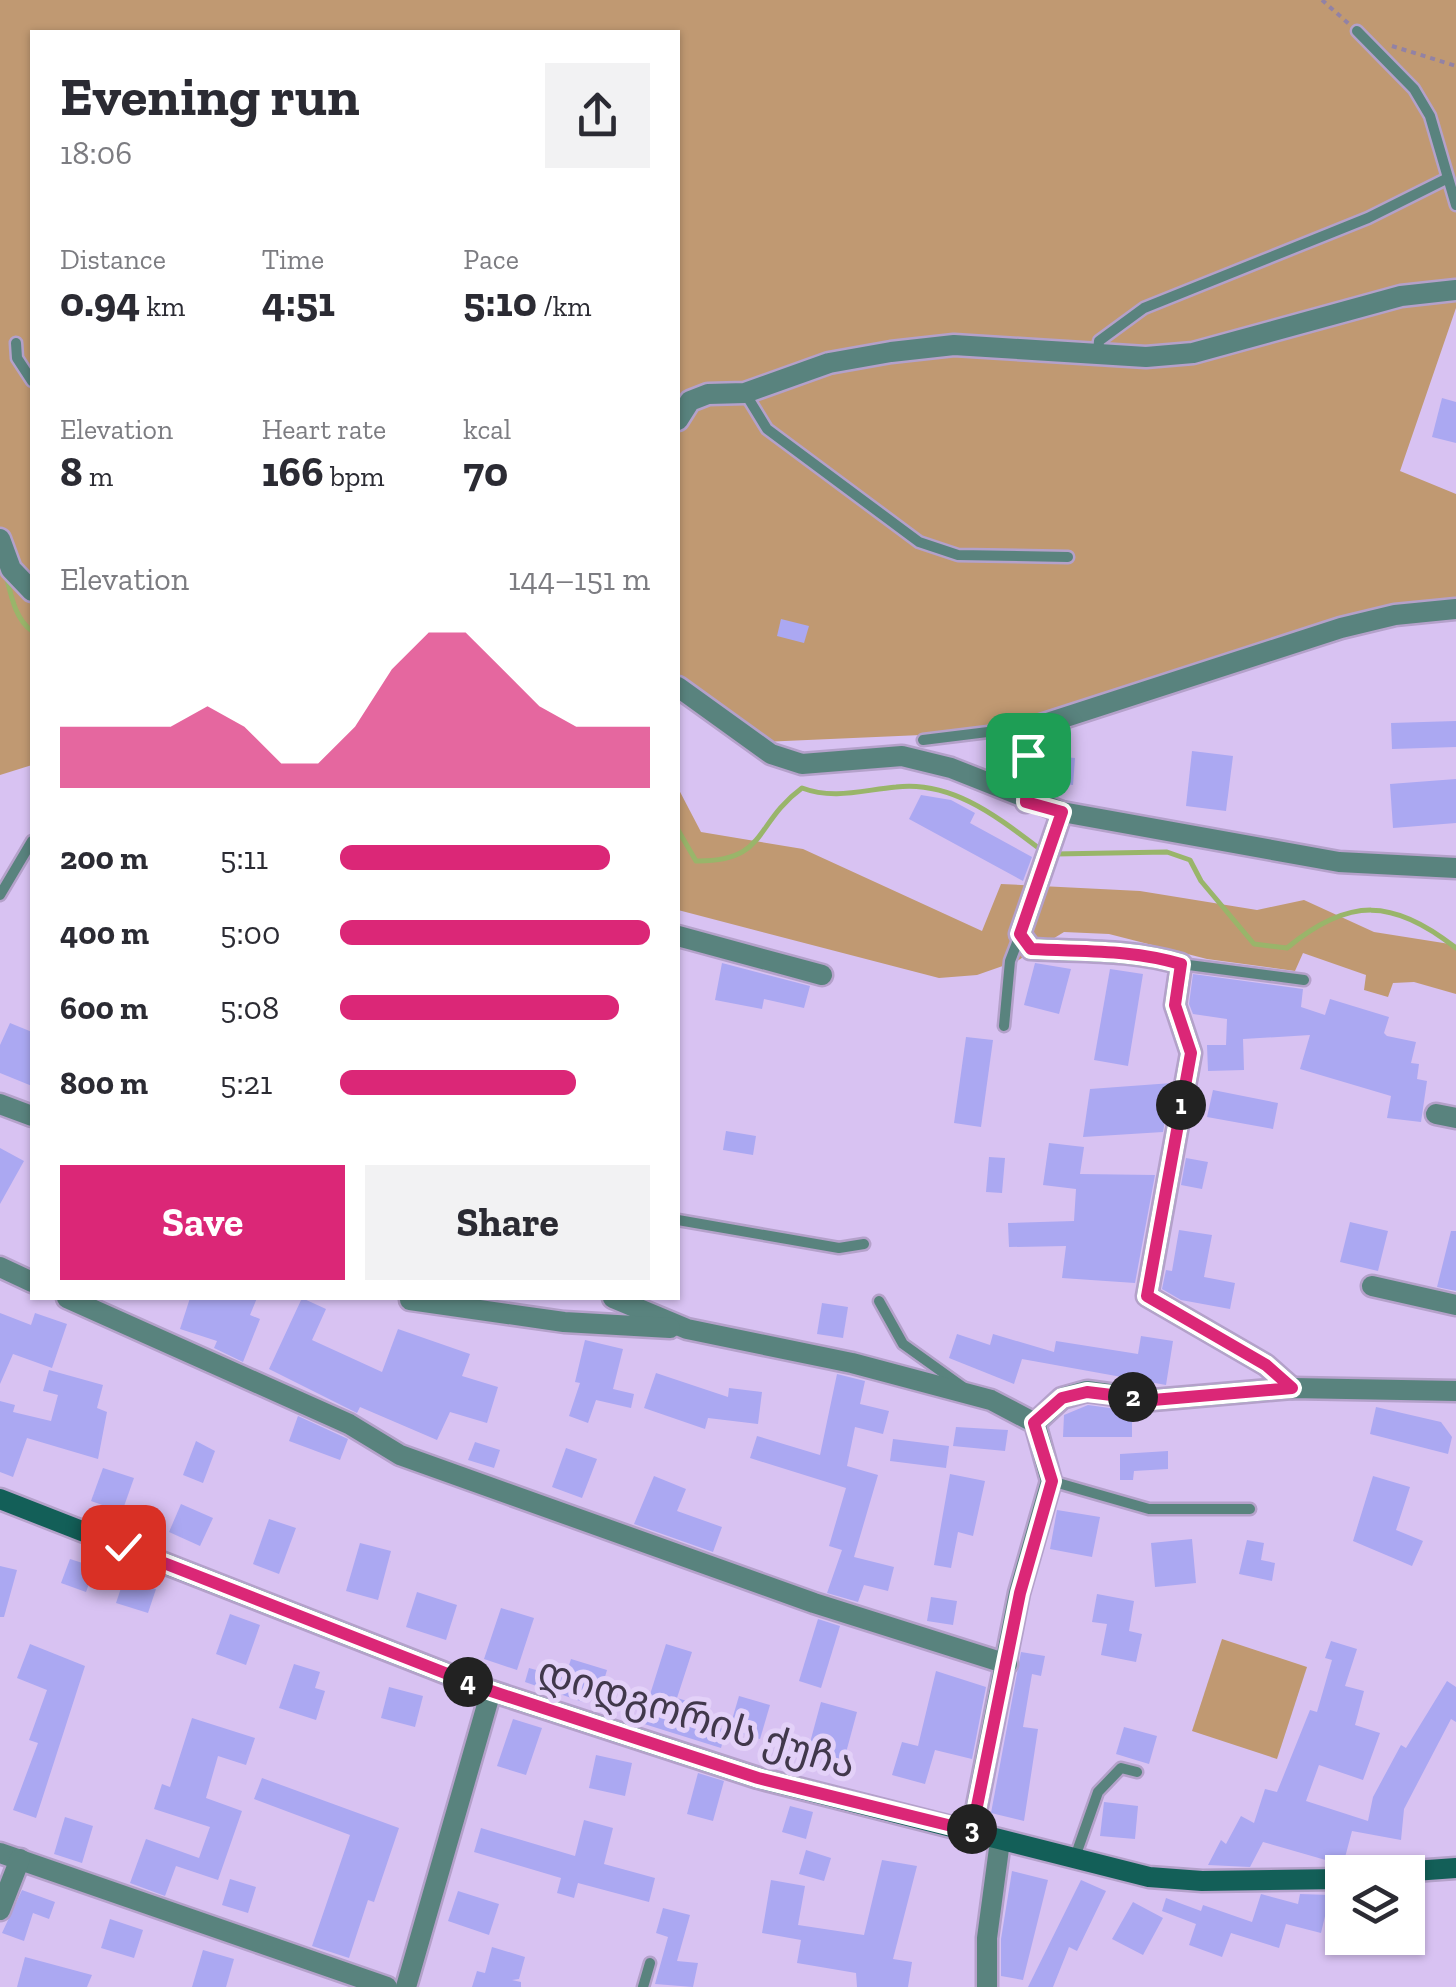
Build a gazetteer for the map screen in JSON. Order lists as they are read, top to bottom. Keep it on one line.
{"streets":{"street":["დიდგორის ქუჩა"]},"page":{"heading":["Evening run","18:06"],"stats":[["Distance","0.94 km"],["Time","4:51"],["Pace","5:10 /km"],["Elevation","8 m"],["Heart rate","166 bpm"],["kcal","70"]],"chart":["Elevation","144–151 m"],"list":[{"name":"200 m","note":"5:11"},{"name":"400 m","note":"5:00"},{"name":"600 m","note":"5:08"},{"name":"800 m","note":"5:21"}],"pins":["1","2","4","3"],"buttons":["Save","Share"]}}
